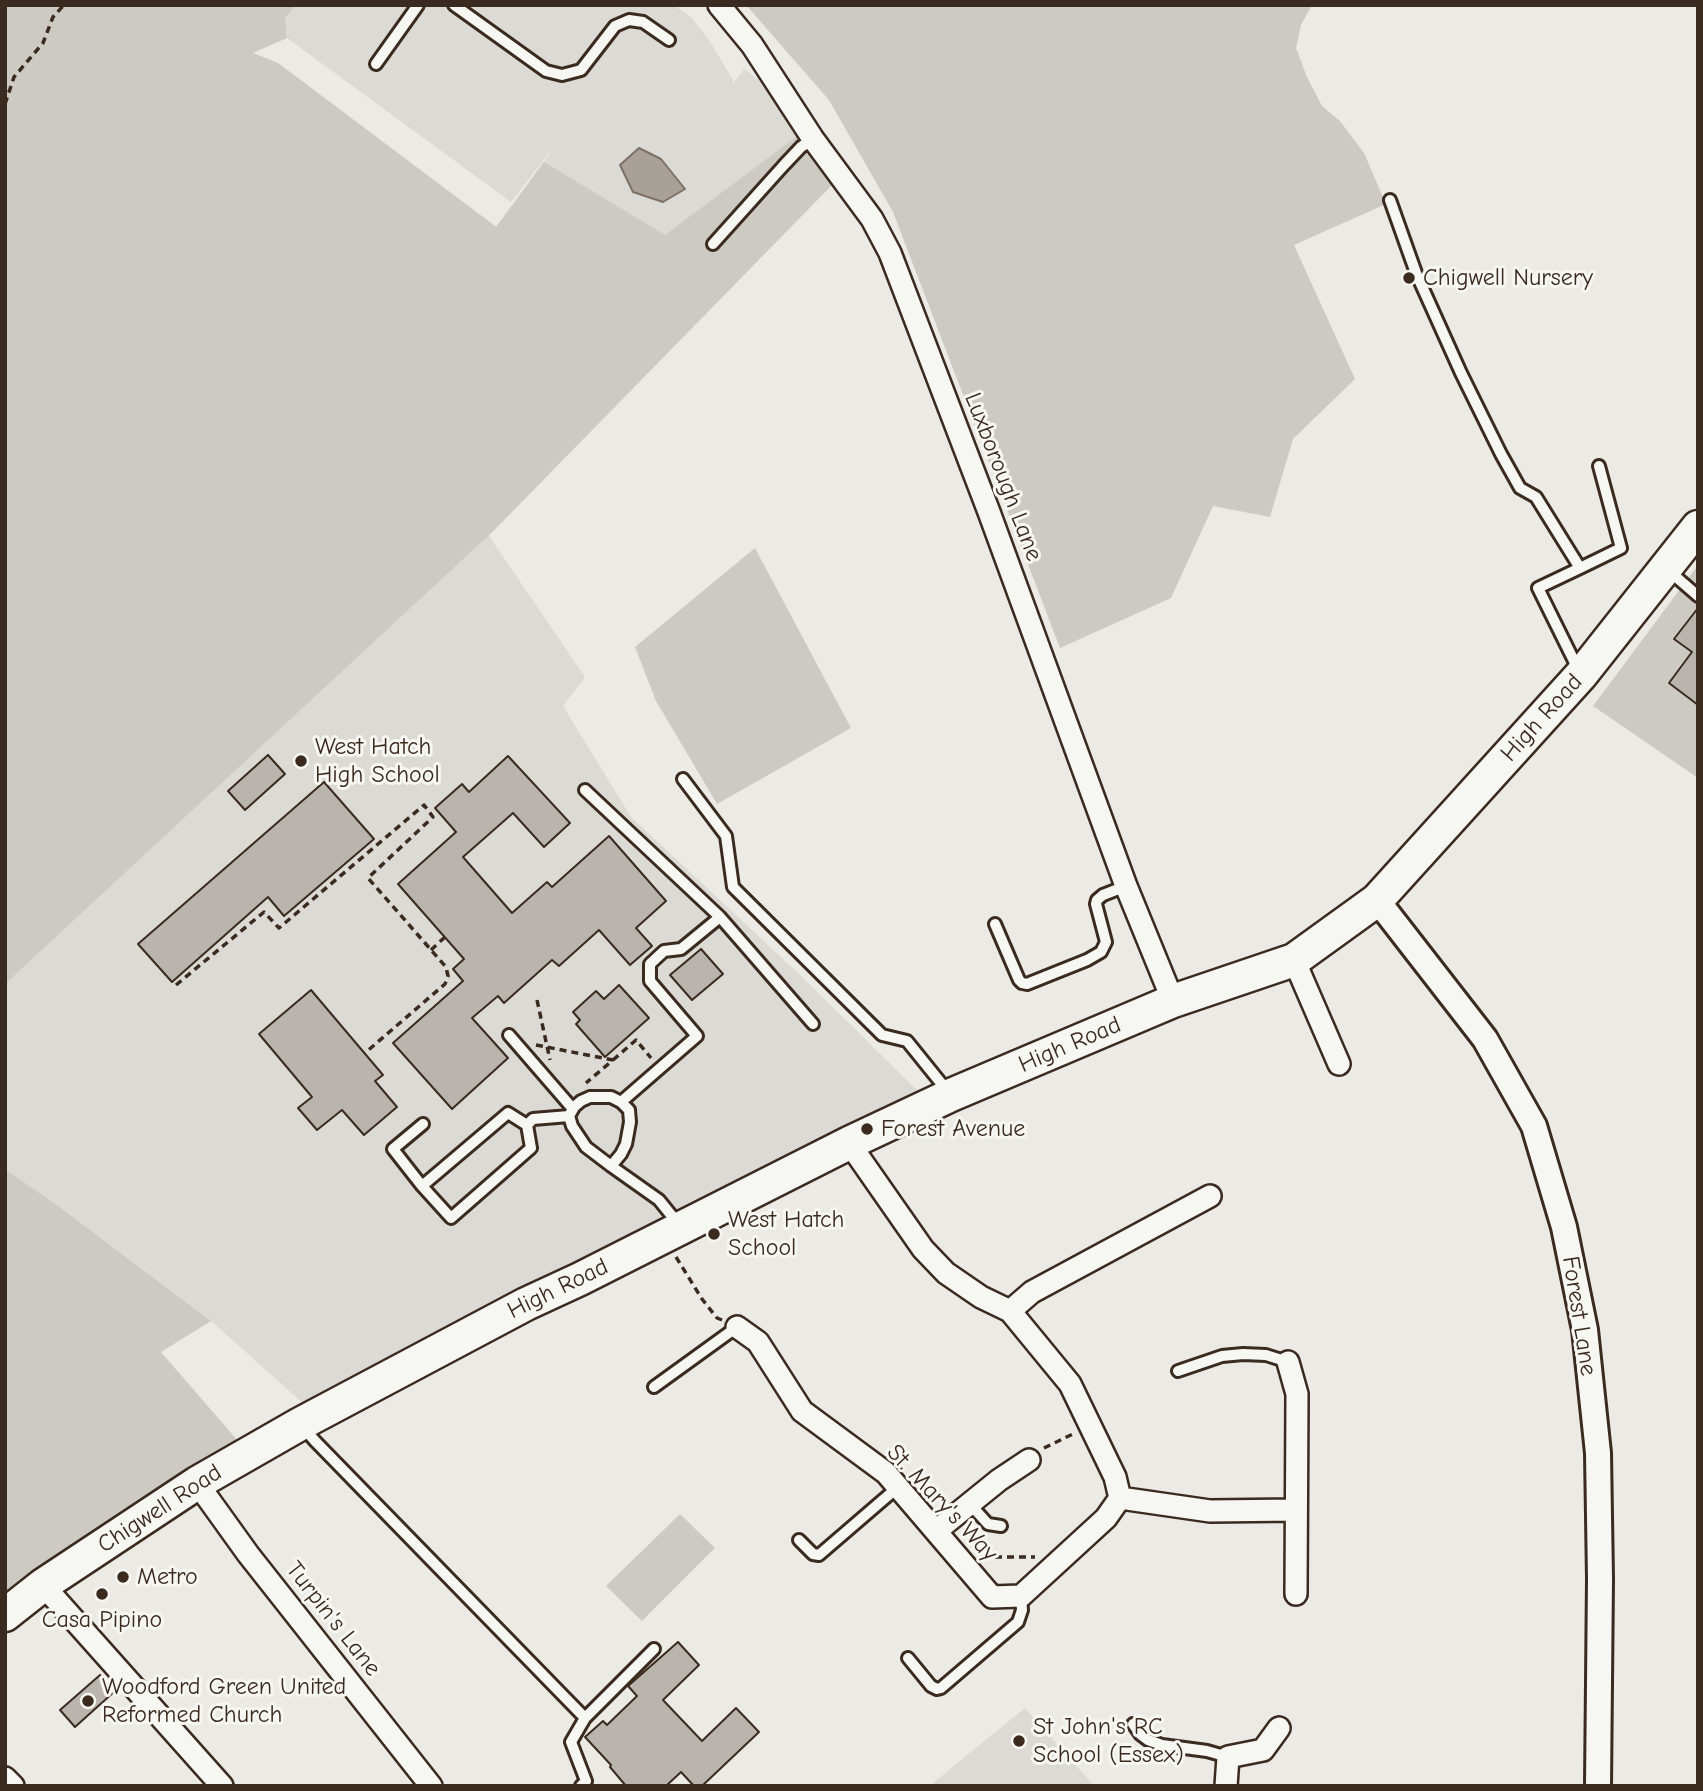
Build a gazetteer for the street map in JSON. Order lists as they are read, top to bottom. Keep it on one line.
{"streets":{"main road":["High Road","Chigwell Road"],"street":["Luxborough Lane","Forest Lane","St. Mary's Way","Turpin's Lane"]},"crossings":[["Luxborough Lane","High Road"],["High Road","Forest Lane"],["High Road","Chigwell Road"],["Chigwell Road","Turpin's Lane"]],"places":["Chigwell Nursery","West Hatch High School","Forest Avenue","West Hatch School","Metro","Casa Pipino","Woodford Green United Reformed Church","St John's RC School (Essex)"]}
